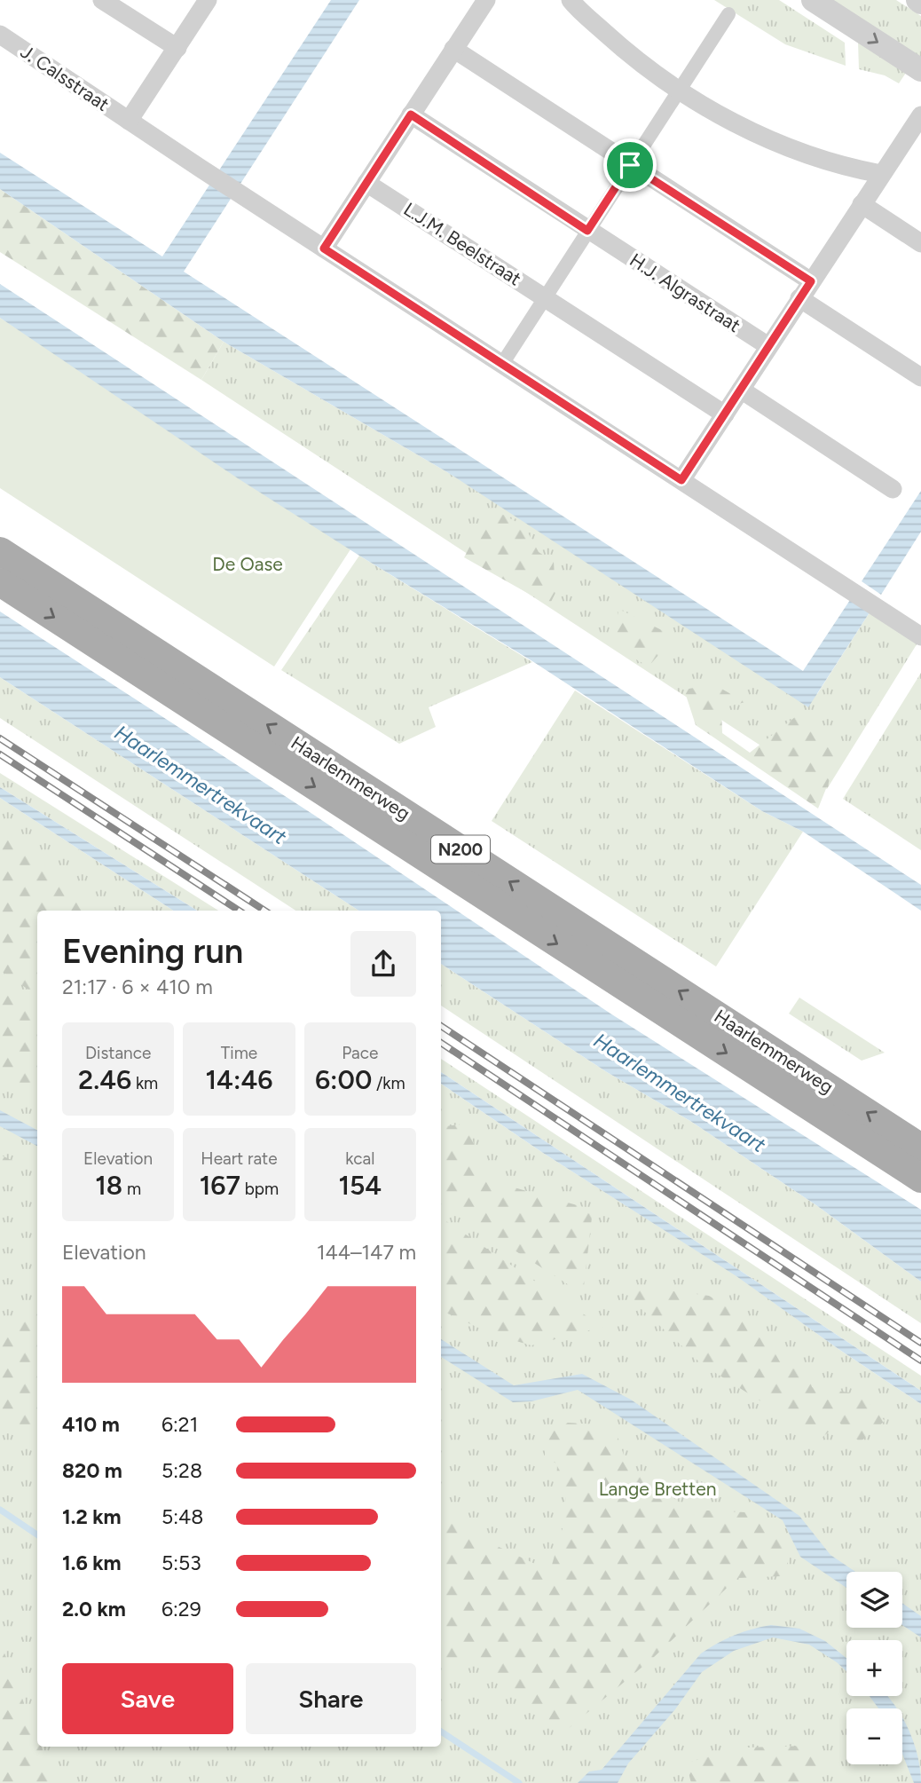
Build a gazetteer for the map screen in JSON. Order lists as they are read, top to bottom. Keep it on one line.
{"streets":{"main road":["Haarlemmerweg","N200"],"street":["J. Calsstraat","L.J.M. Beelstraat","H.J. Algrastraat"]},"water":["Haarlemmertrekvaart"],"parks":["De Oase","Lange Bretten"],"page":{"heading":["Evening run","21:17 · 6 × 410 m"],"stats":[["Distance","2.46 km"],["Time","14:46"],["Pace","6:00 /km"],["Elevation","18 m"],["Heart rate","167 bpm"],["kcal","154"]],"chart":["Elevation","144–147 m"],"list":[{"name":"410 m","note":"6:21"},{"name":"820 m","note":"5:28"},{"name":"1.2 km","note":"5:48"},{"name":"1.6 km","note":"5:53"},{"name":"2.0 km","note":"6:29"}],"map_buttons":["+","−"],"buttons":["Save","Share"]}}
